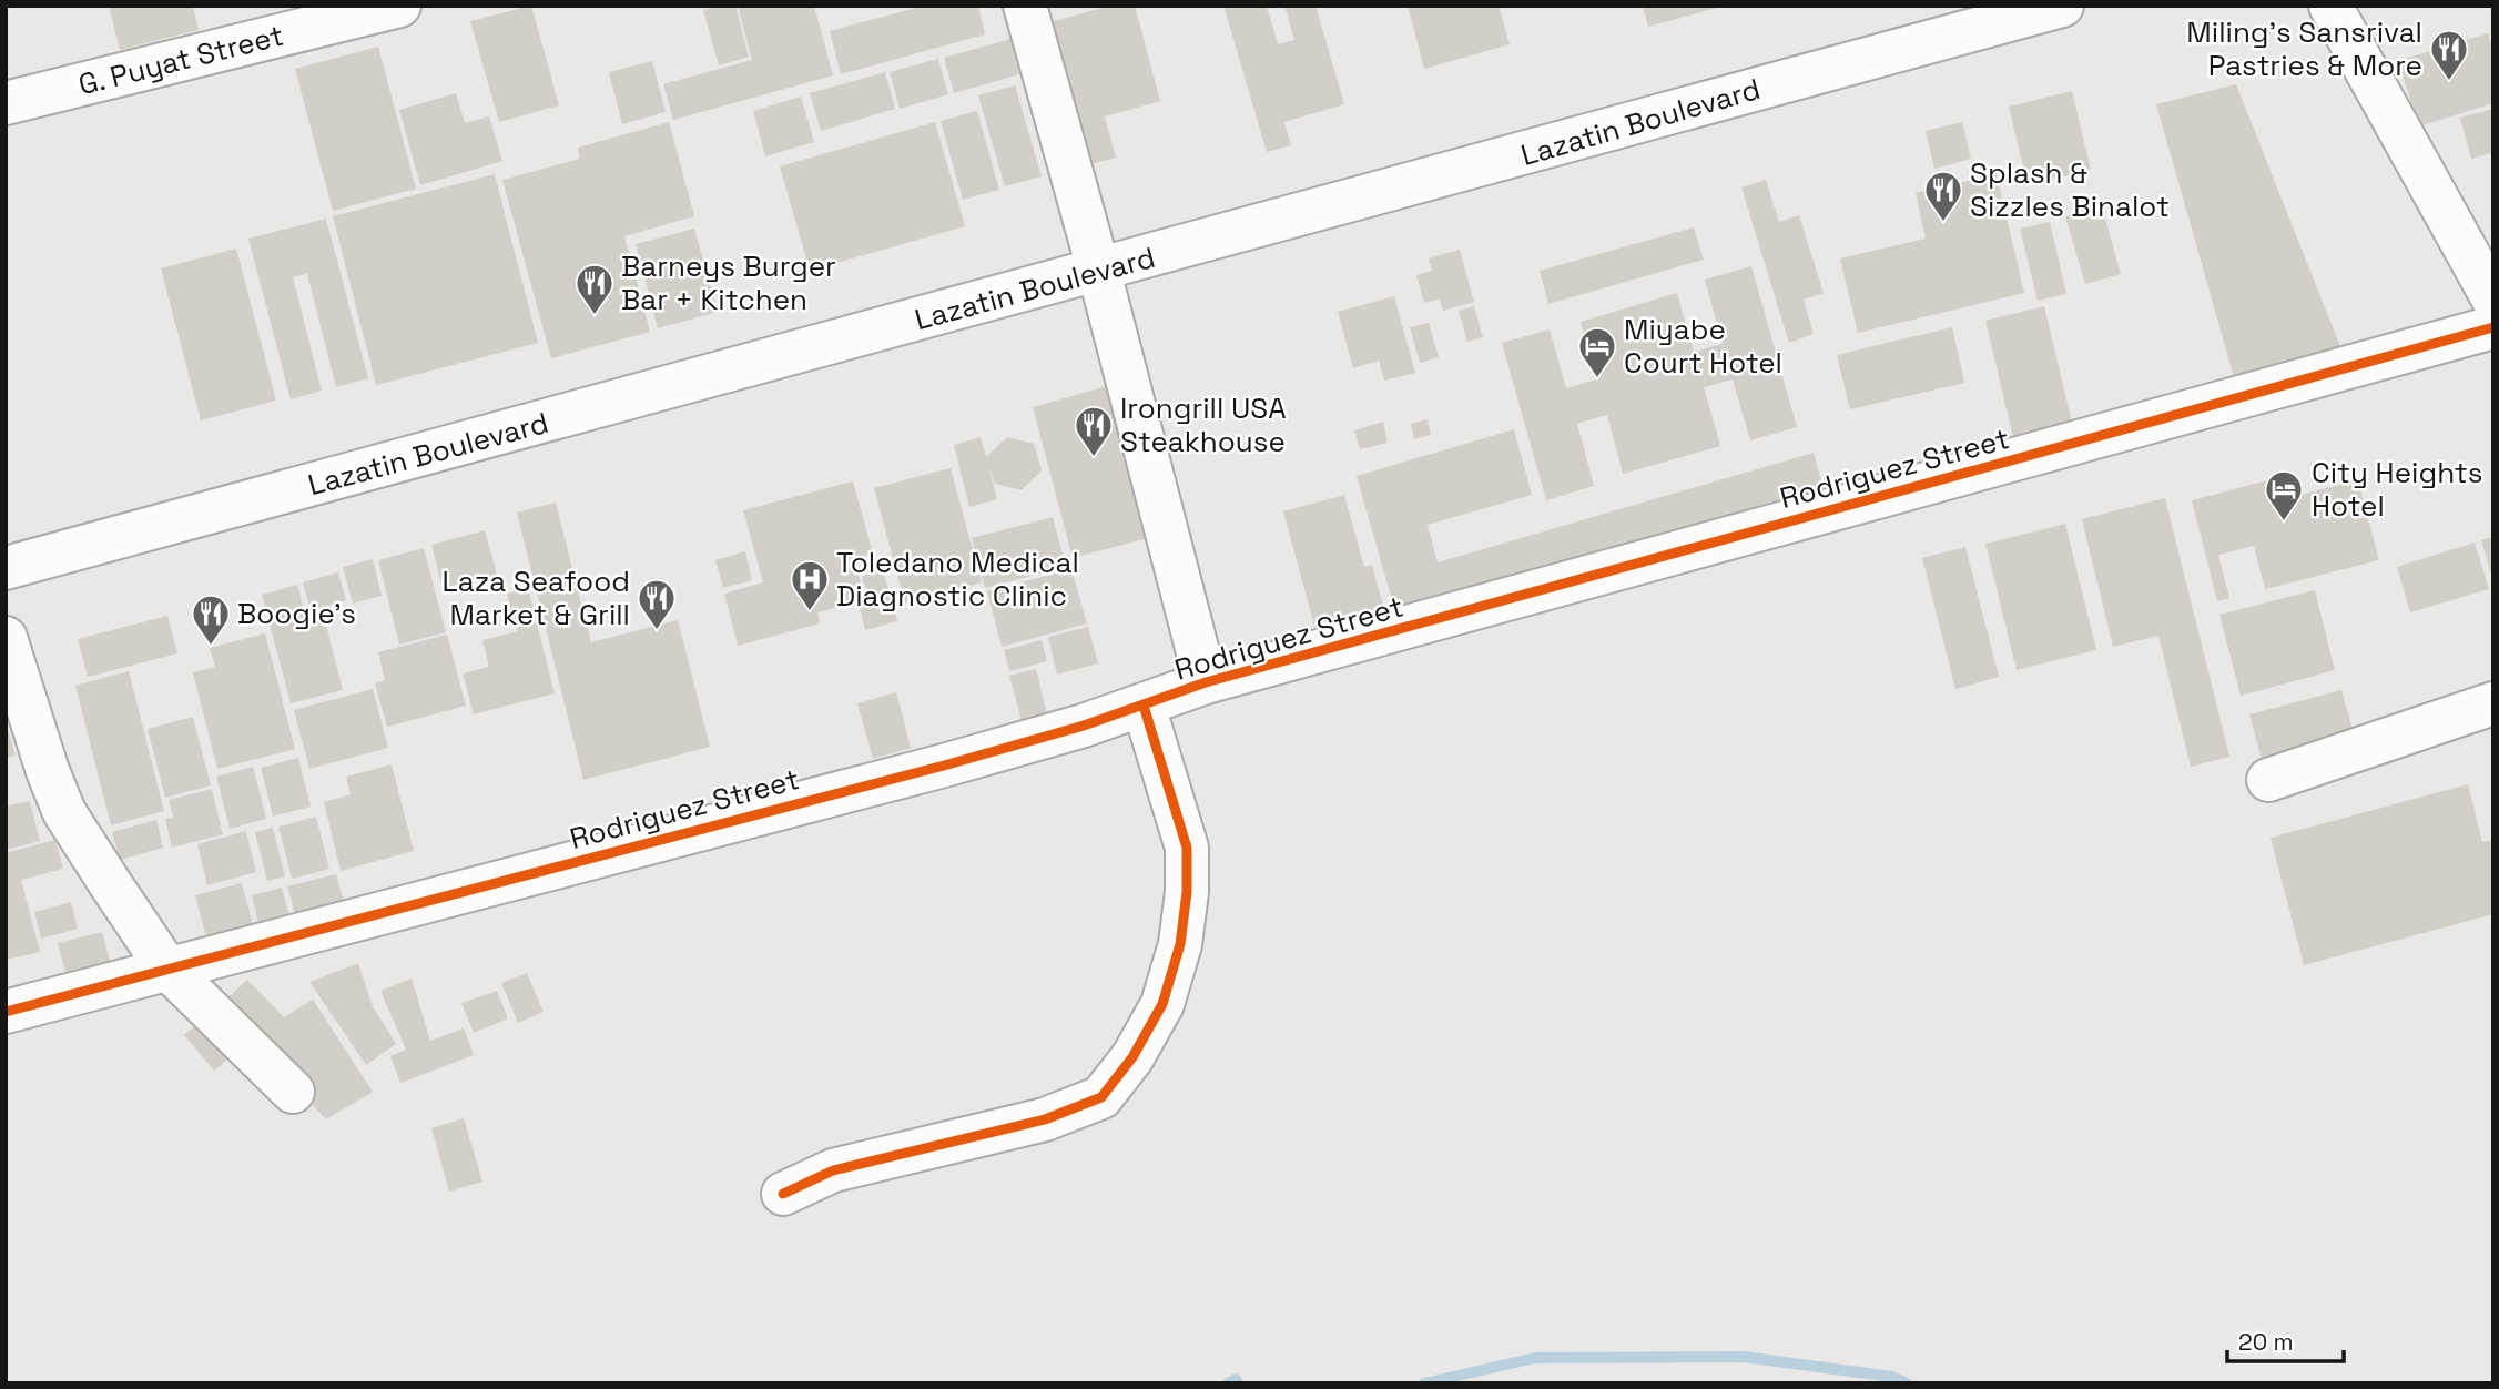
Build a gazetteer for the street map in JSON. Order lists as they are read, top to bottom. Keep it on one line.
{"streets":{"street":["G. Puyat Street","Lazatin Boulevard","Rodriguez Street"]},"places":{"restaurant":["Miling's Sansrival Pastries & More","Splash & Sizzles Binalot","Barneys Burger Bar + Kitchen","Irongrill USA Steakhouse","Laza Seafood Market & Grill","Boogie's"],"hotel":["Miyabe Court Hotel","City Heights Hotel"],"hospital":["Toledano Medical Diagnostic Clinic"]},"scale_bar":"20 m"}
